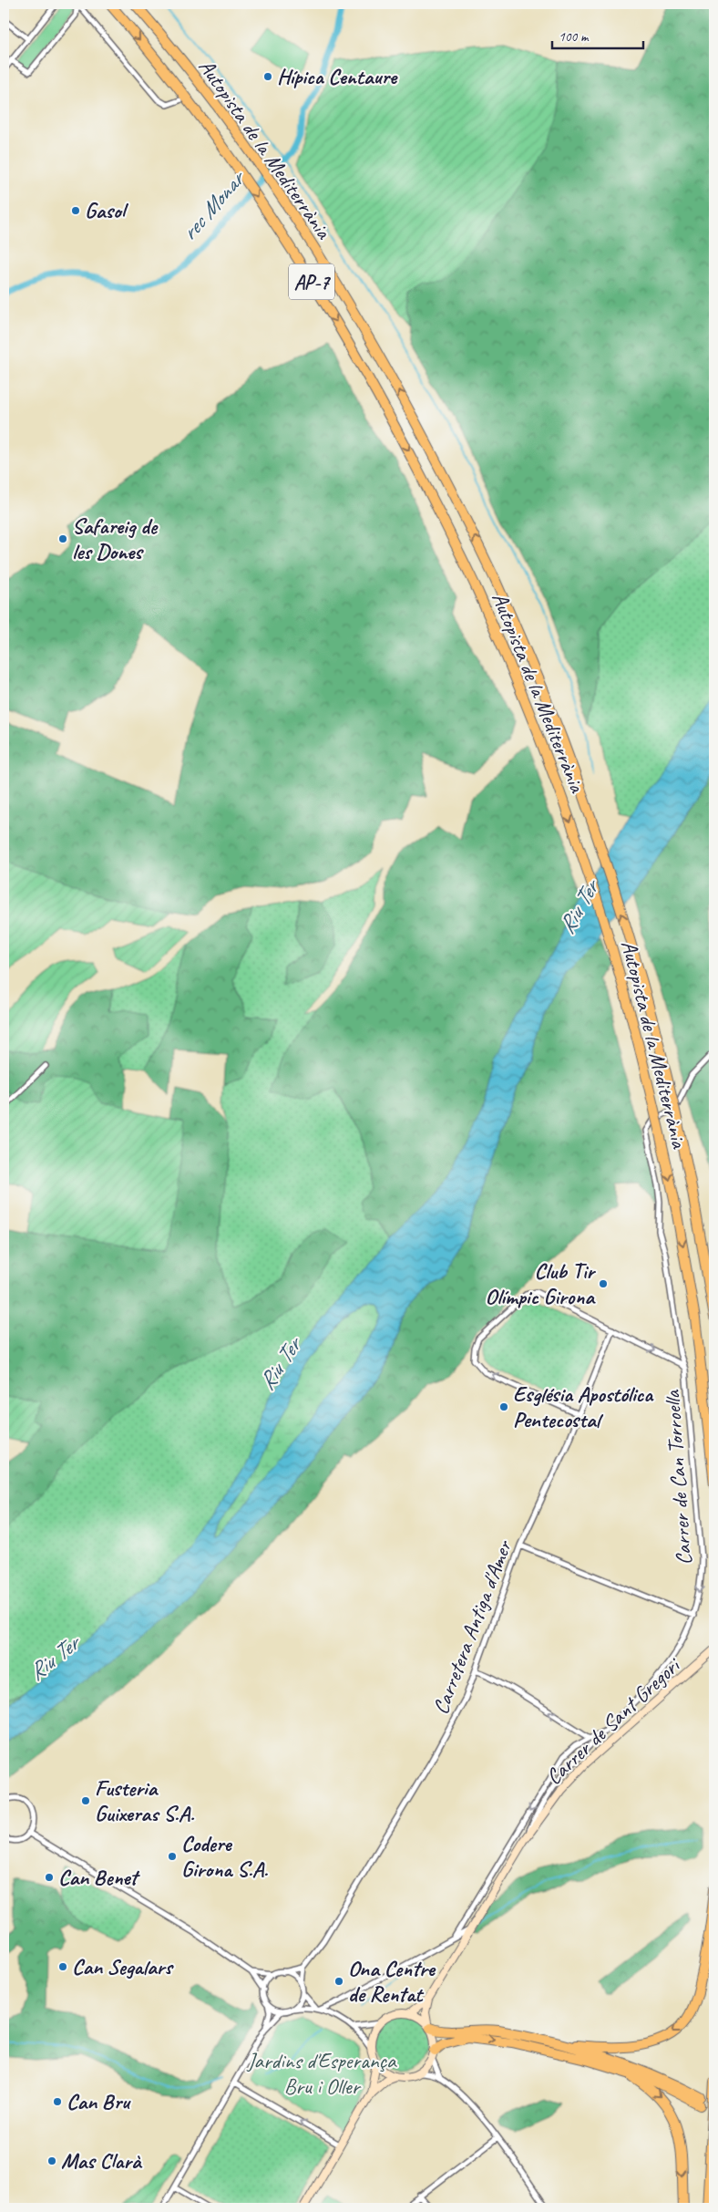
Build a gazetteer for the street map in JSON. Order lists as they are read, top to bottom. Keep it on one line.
{"streets":{"highway":["Autopista de la Mediterrània","AP-7"],"main road":["Carrer de Sant Gregori"],"street":["Carrer de Can Torroella","Carretera Antiga d'Amer"]},"crossings":[["Carrer de Can Torroella","Carretera Antiga d'Amer"],["Carrer de Can Torroella","Carrer de Sant Gregori"]],"water":["rec Monar","Riu Ter"],"parks":["Jardins d'Esperança Bru i Oller"],"places":["Hípica Centaure","Gasol","Safareig de les Dones","Club Tir Olímpic Girona","Església Apostólica Pentecostal","Fusteria Guixeras S.A.","Codere Girona S.A.","Can Benet","Can Segalars","Ona Centre de Rentat","Can Bru","Mas Clarà"],"scale_bar":"100 m"}
